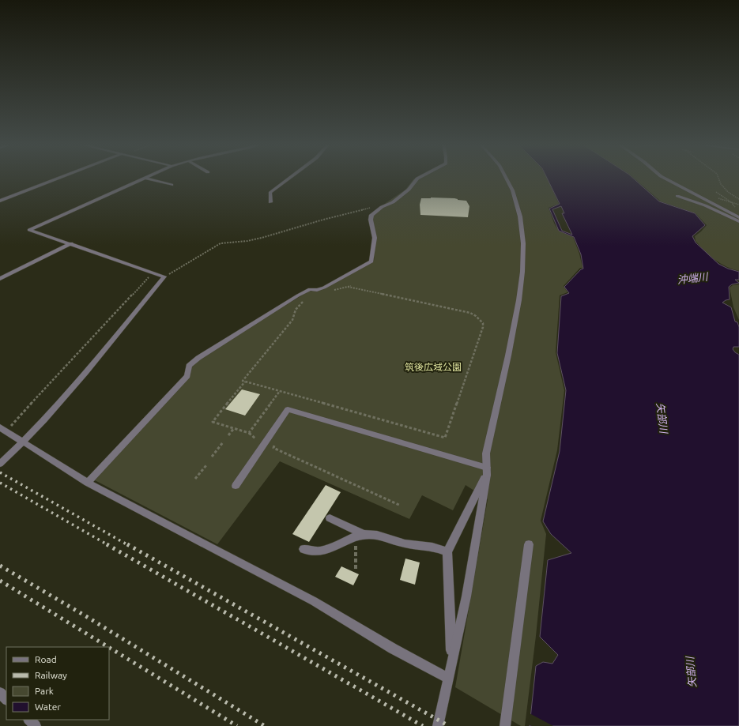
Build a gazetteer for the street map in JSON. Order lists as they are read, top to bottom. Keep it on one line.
{"water":["沖端川","矢部川"],"parks":["筑後広域公園"],"legend":["Road","Railway","Park","Water"]}
